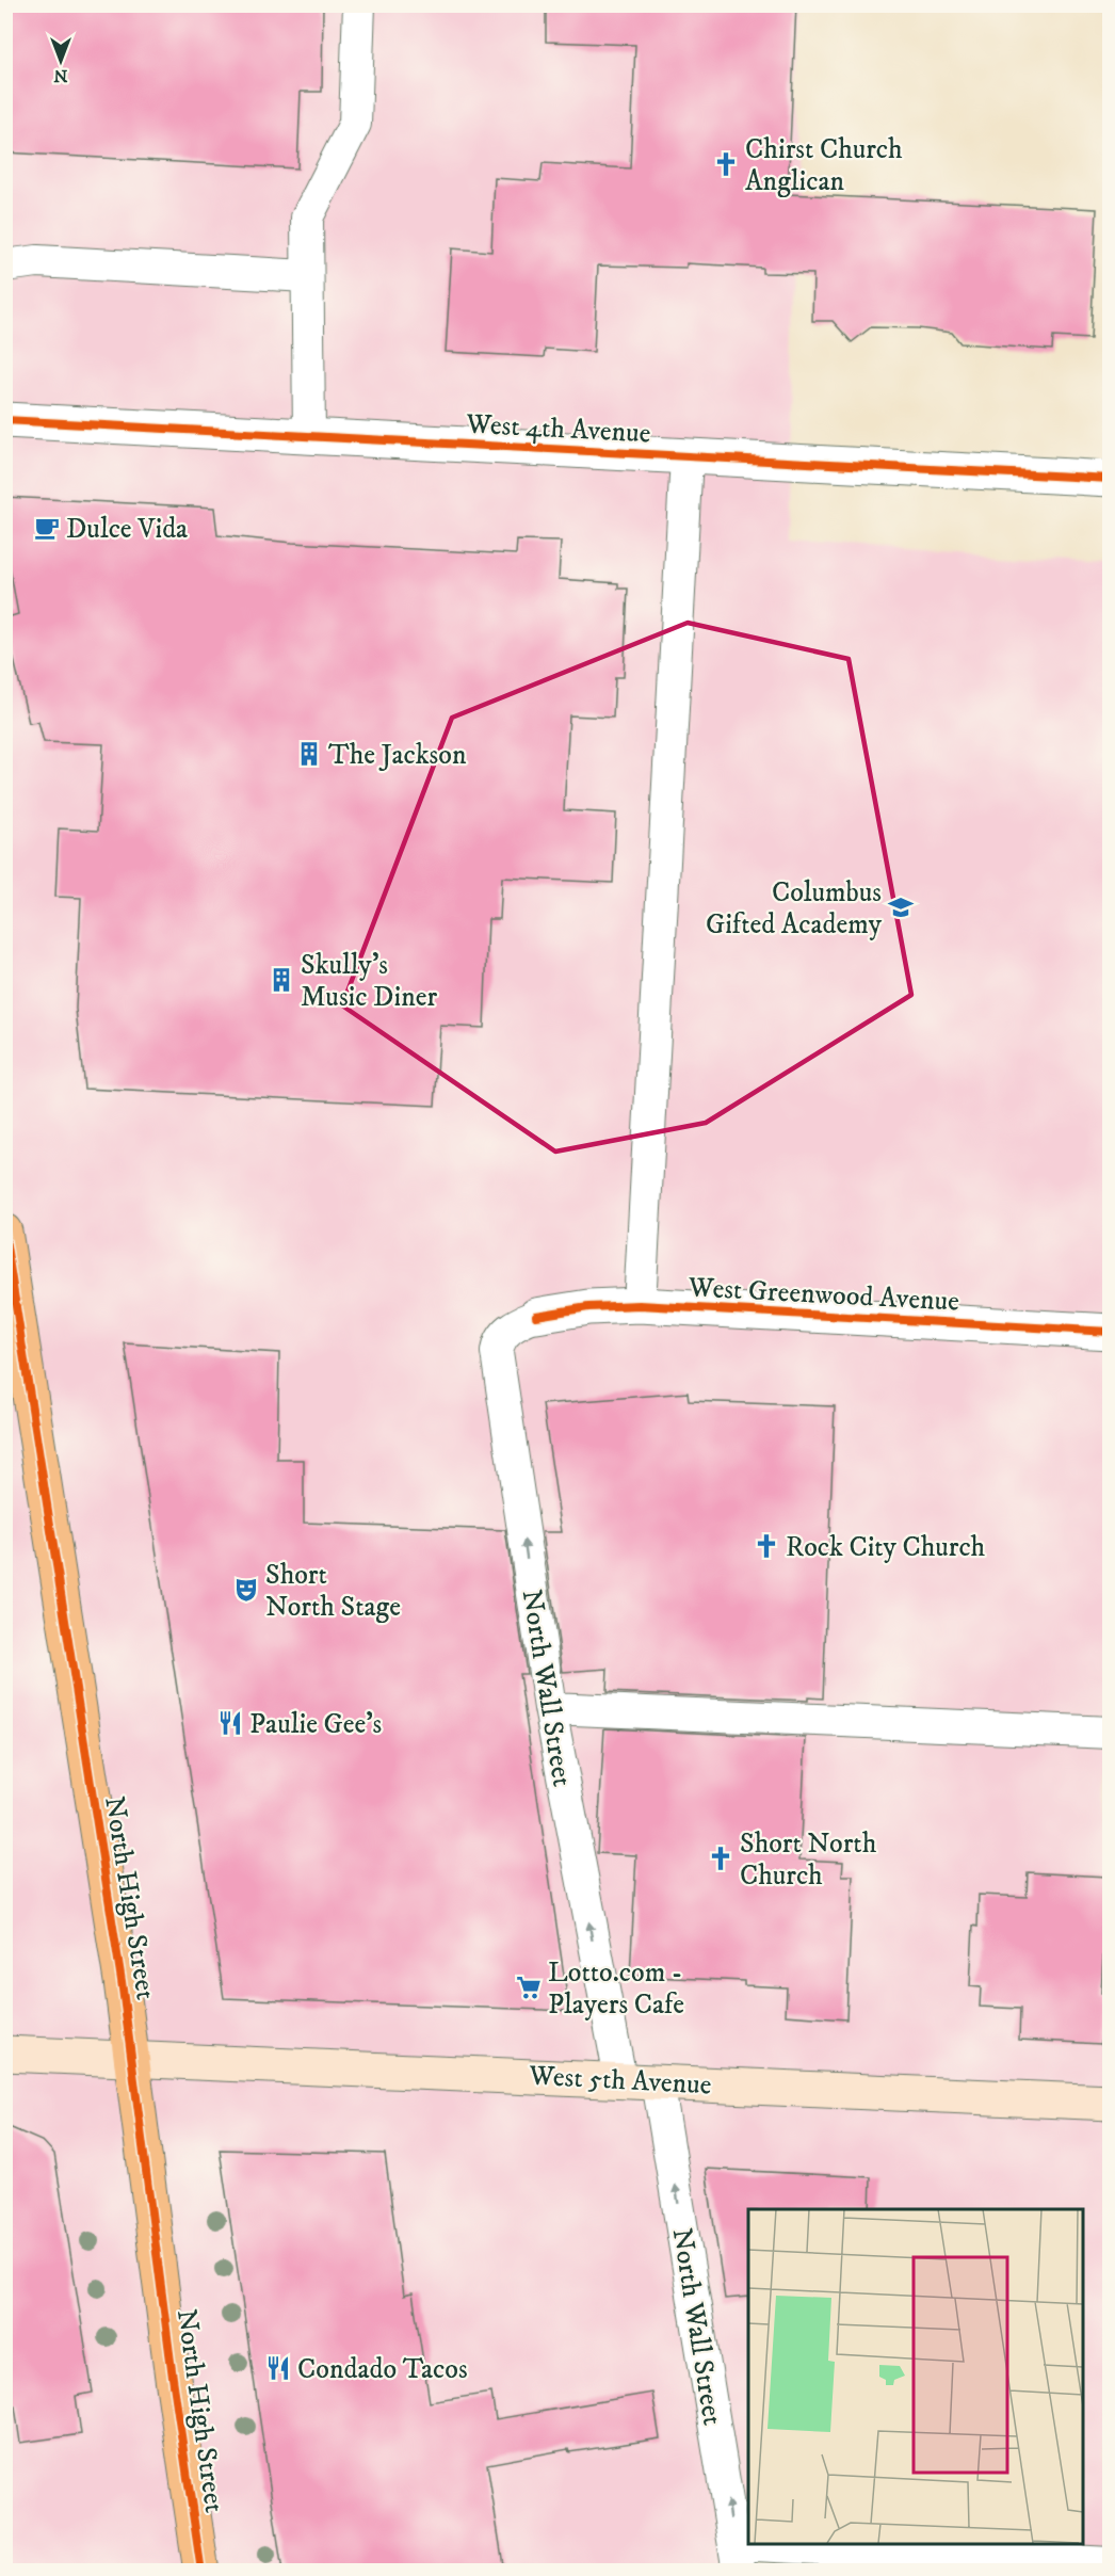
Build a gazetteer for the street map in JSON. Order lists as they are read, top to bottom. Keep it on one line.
{"streets":{"main road":["North High Street","West 5th Avenue"],"street":["West 4th Avenue","West Greenwood Avenue"],"lane":["North Wall Street"]},"crossings":[["West Greenwood Avenue","North Wall Street"],["North Wall Street","West 5th Avenue"],["North High Street","West 5th Avenue"]],"one_way":["North Wall Street"],"places":{"church":["Chirst Church Anglican","Rock City Church","Short North Church"],"cafe":["Dulce Vida"],"building":["The Jackson","Skully's Music Diner"],"school or university":["Columbus Gifted Academy"],"theatre":["Short North Stage"],"restaurant":["Paulie Gee's","Condado Tacos"],"supermarket":["Lotto.com - Players Cafe"]},"north":"bottom"}
